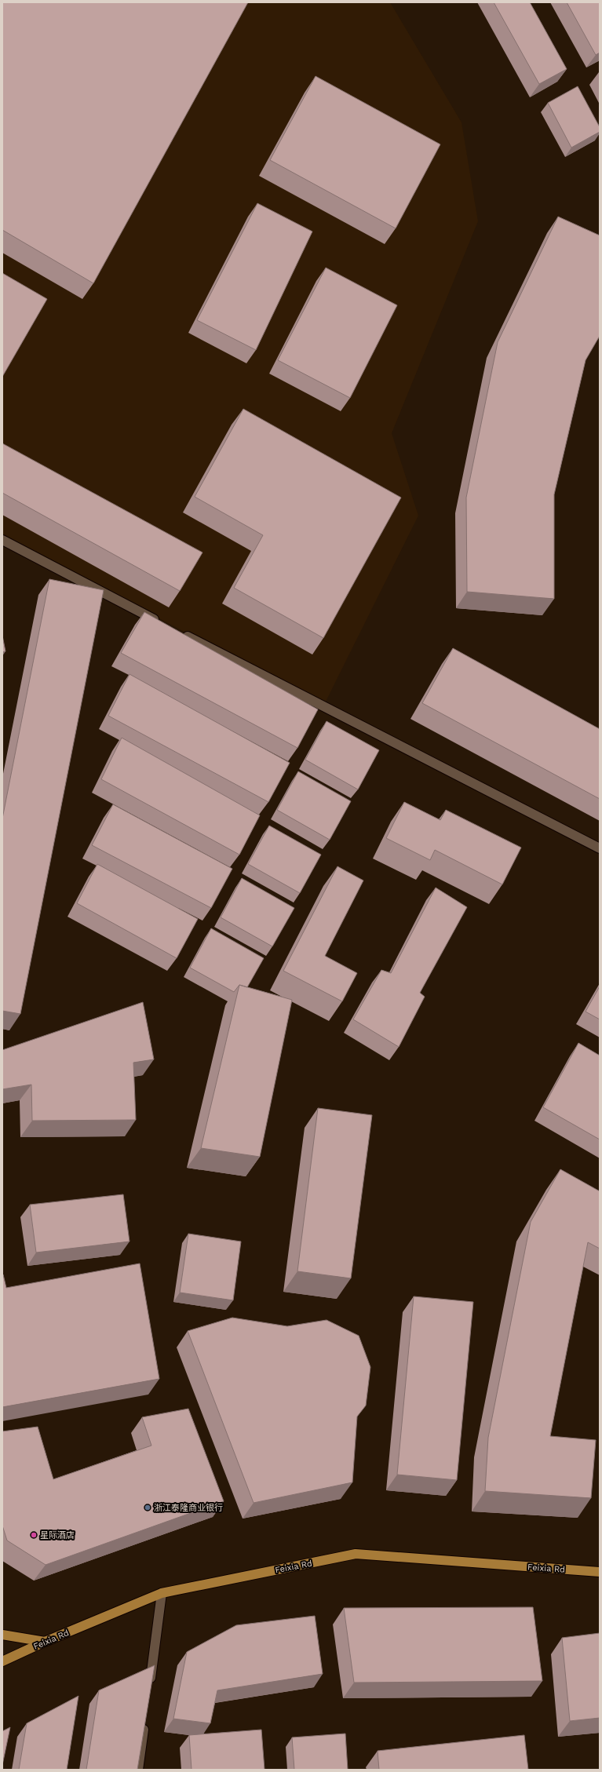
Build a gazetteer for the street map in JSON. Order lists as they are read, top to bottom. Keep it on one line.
{"streets":{"main road":["Feixia Rd"]},"places":["浙江泰隆商业银行","星际酒店"]}
